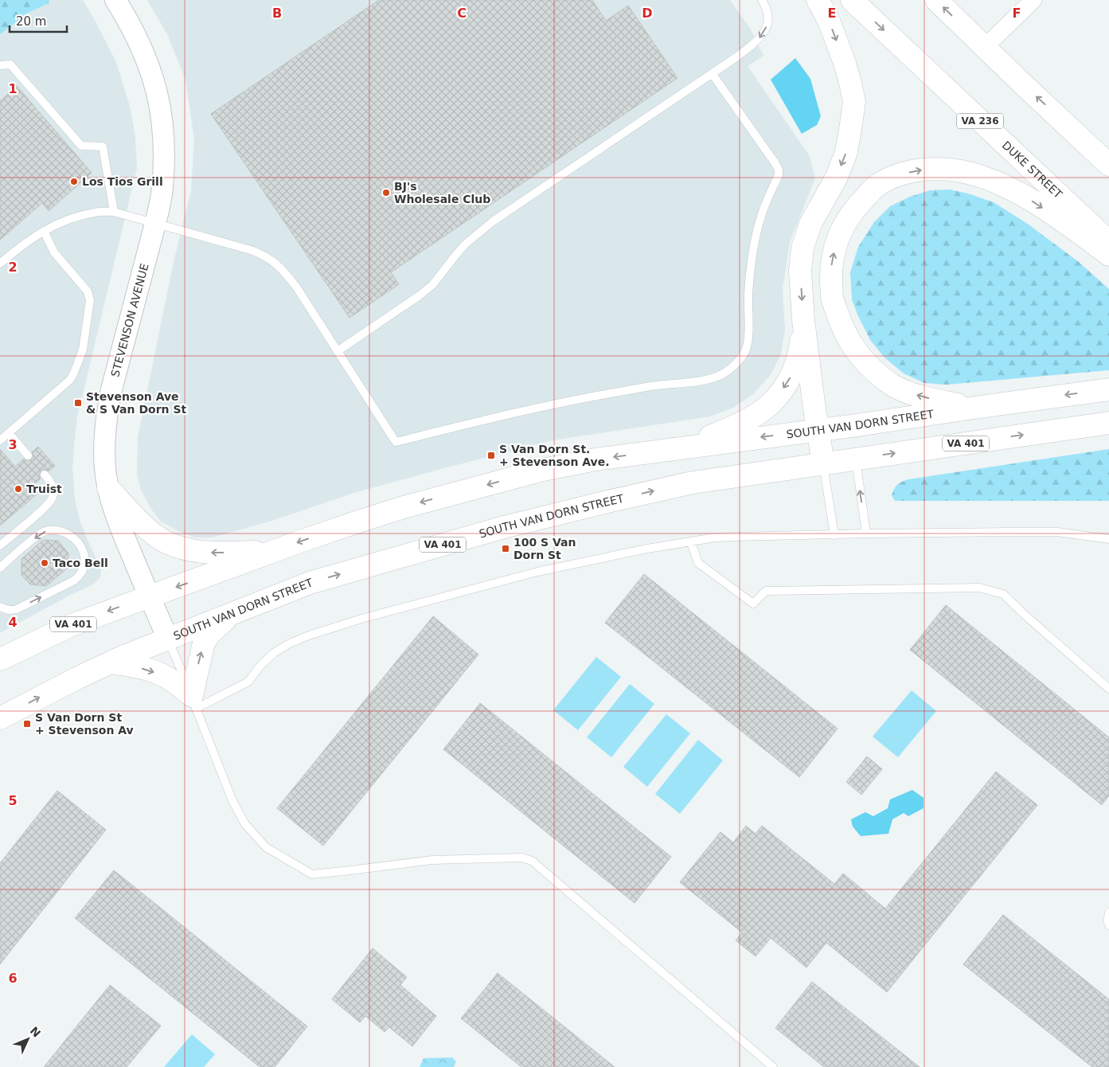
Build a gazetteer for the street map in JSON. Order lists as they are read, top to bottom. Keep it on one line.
{"streets":{"main road":["VA 236","DUKE STREET","SOUTH VAN DORN STREET","VA 401"],"street":["STEVENSON AVENUE"]},"crossings":[["STEVENSON AVENUE","SOUTH VAN DORN STREET"]],"places":{"other":["Los Tios Grill","BJ's Wholesale Club","Truist","Taco Bell"],"transit":["Stevenson Ave & S Van Dorn St","S Van Dorn St. + Stevenson Ave.","100 S Van Dorn St","S Van Dorn St + Stevenson Av"]},"scale_bar":"20 m","north":"top right","grid":{"columns":["B","C","D","E","F"],"rows":["1","2","3","4","5","6"]}}
